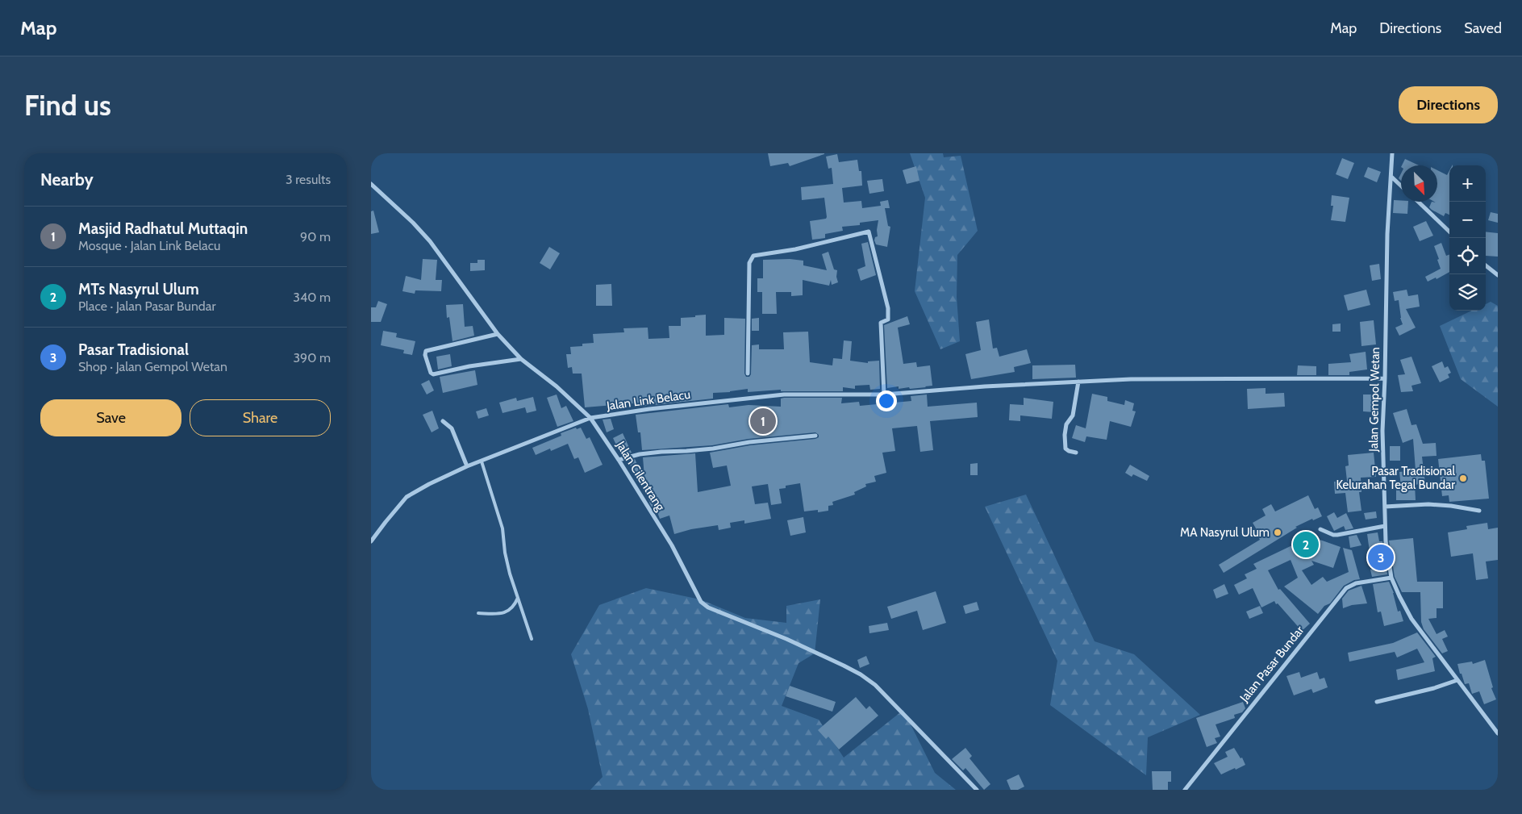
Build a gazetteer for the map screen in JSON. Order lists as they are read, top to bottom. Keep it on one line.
{"streets":{"street":["Jalan Gempol Wetan","Jalan Link Belacu","Jalan Cilentrang","Jalan Pasar Bundar"]},"crossings":[["Jalan Gempol Wetan","Jalan Link Belacu"],["Jalan Gempol Wetan","Jalan Pasar Bundar"],["Jalan Link Belacu","Jalan Cilentrang"]],"places":["Pasar Tradisional Kelurahan Tegal Bundar","MA Nasyrul Ulum"],"north":"bottom right","page":{"header":"Map","nav":["Map","Directions","Saved"],"buttons":["Directions",["Save","Share"]],"title":"Find us","heading":["Nearby","3 results"],"map_buttons":["+","−"],"list":[{"mark":"1","name":"Masjid Radhatul Muttaqin","note":"Mosque · Jalan Link Belacu","value":"90 m"},{"mark":"2","name":"MTs Nasyrul Ulum","note":"Place · Jalan Pasar Bundar","value":"340 m"},{"mark":"3","name":"Pasar Tradisional","note":"Shop · Jalan Gempol Wetan","value":"390 m"}],"pins":["1","2","3"]}}
